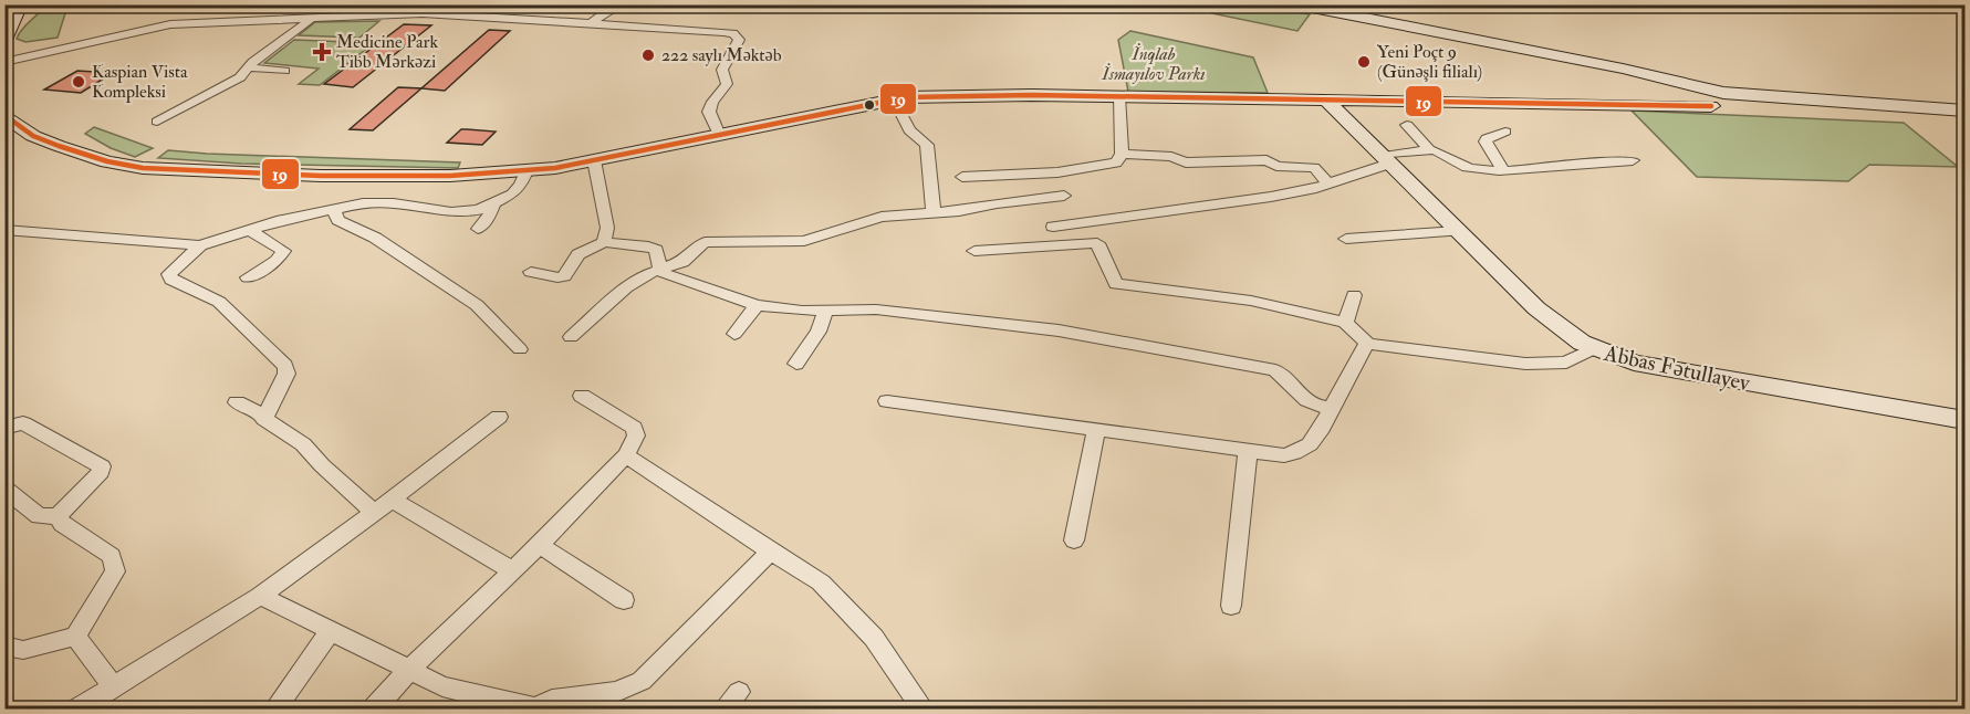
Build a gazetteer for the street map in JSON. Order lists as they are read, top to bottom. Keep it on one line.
{"streets":{"main road":["Abbas Fətullayev"]},"parks":["İnqlab İsmayılov Parkı"],"places":{"health":["Medicine Park Tibb Mərkəzi"],"other":["222 saylı Məktəb","Yeni Poçt 9 (Günəşli filialı)","Kaspian Vista Kompleksi"]},"lines":["transit line 19"]}
